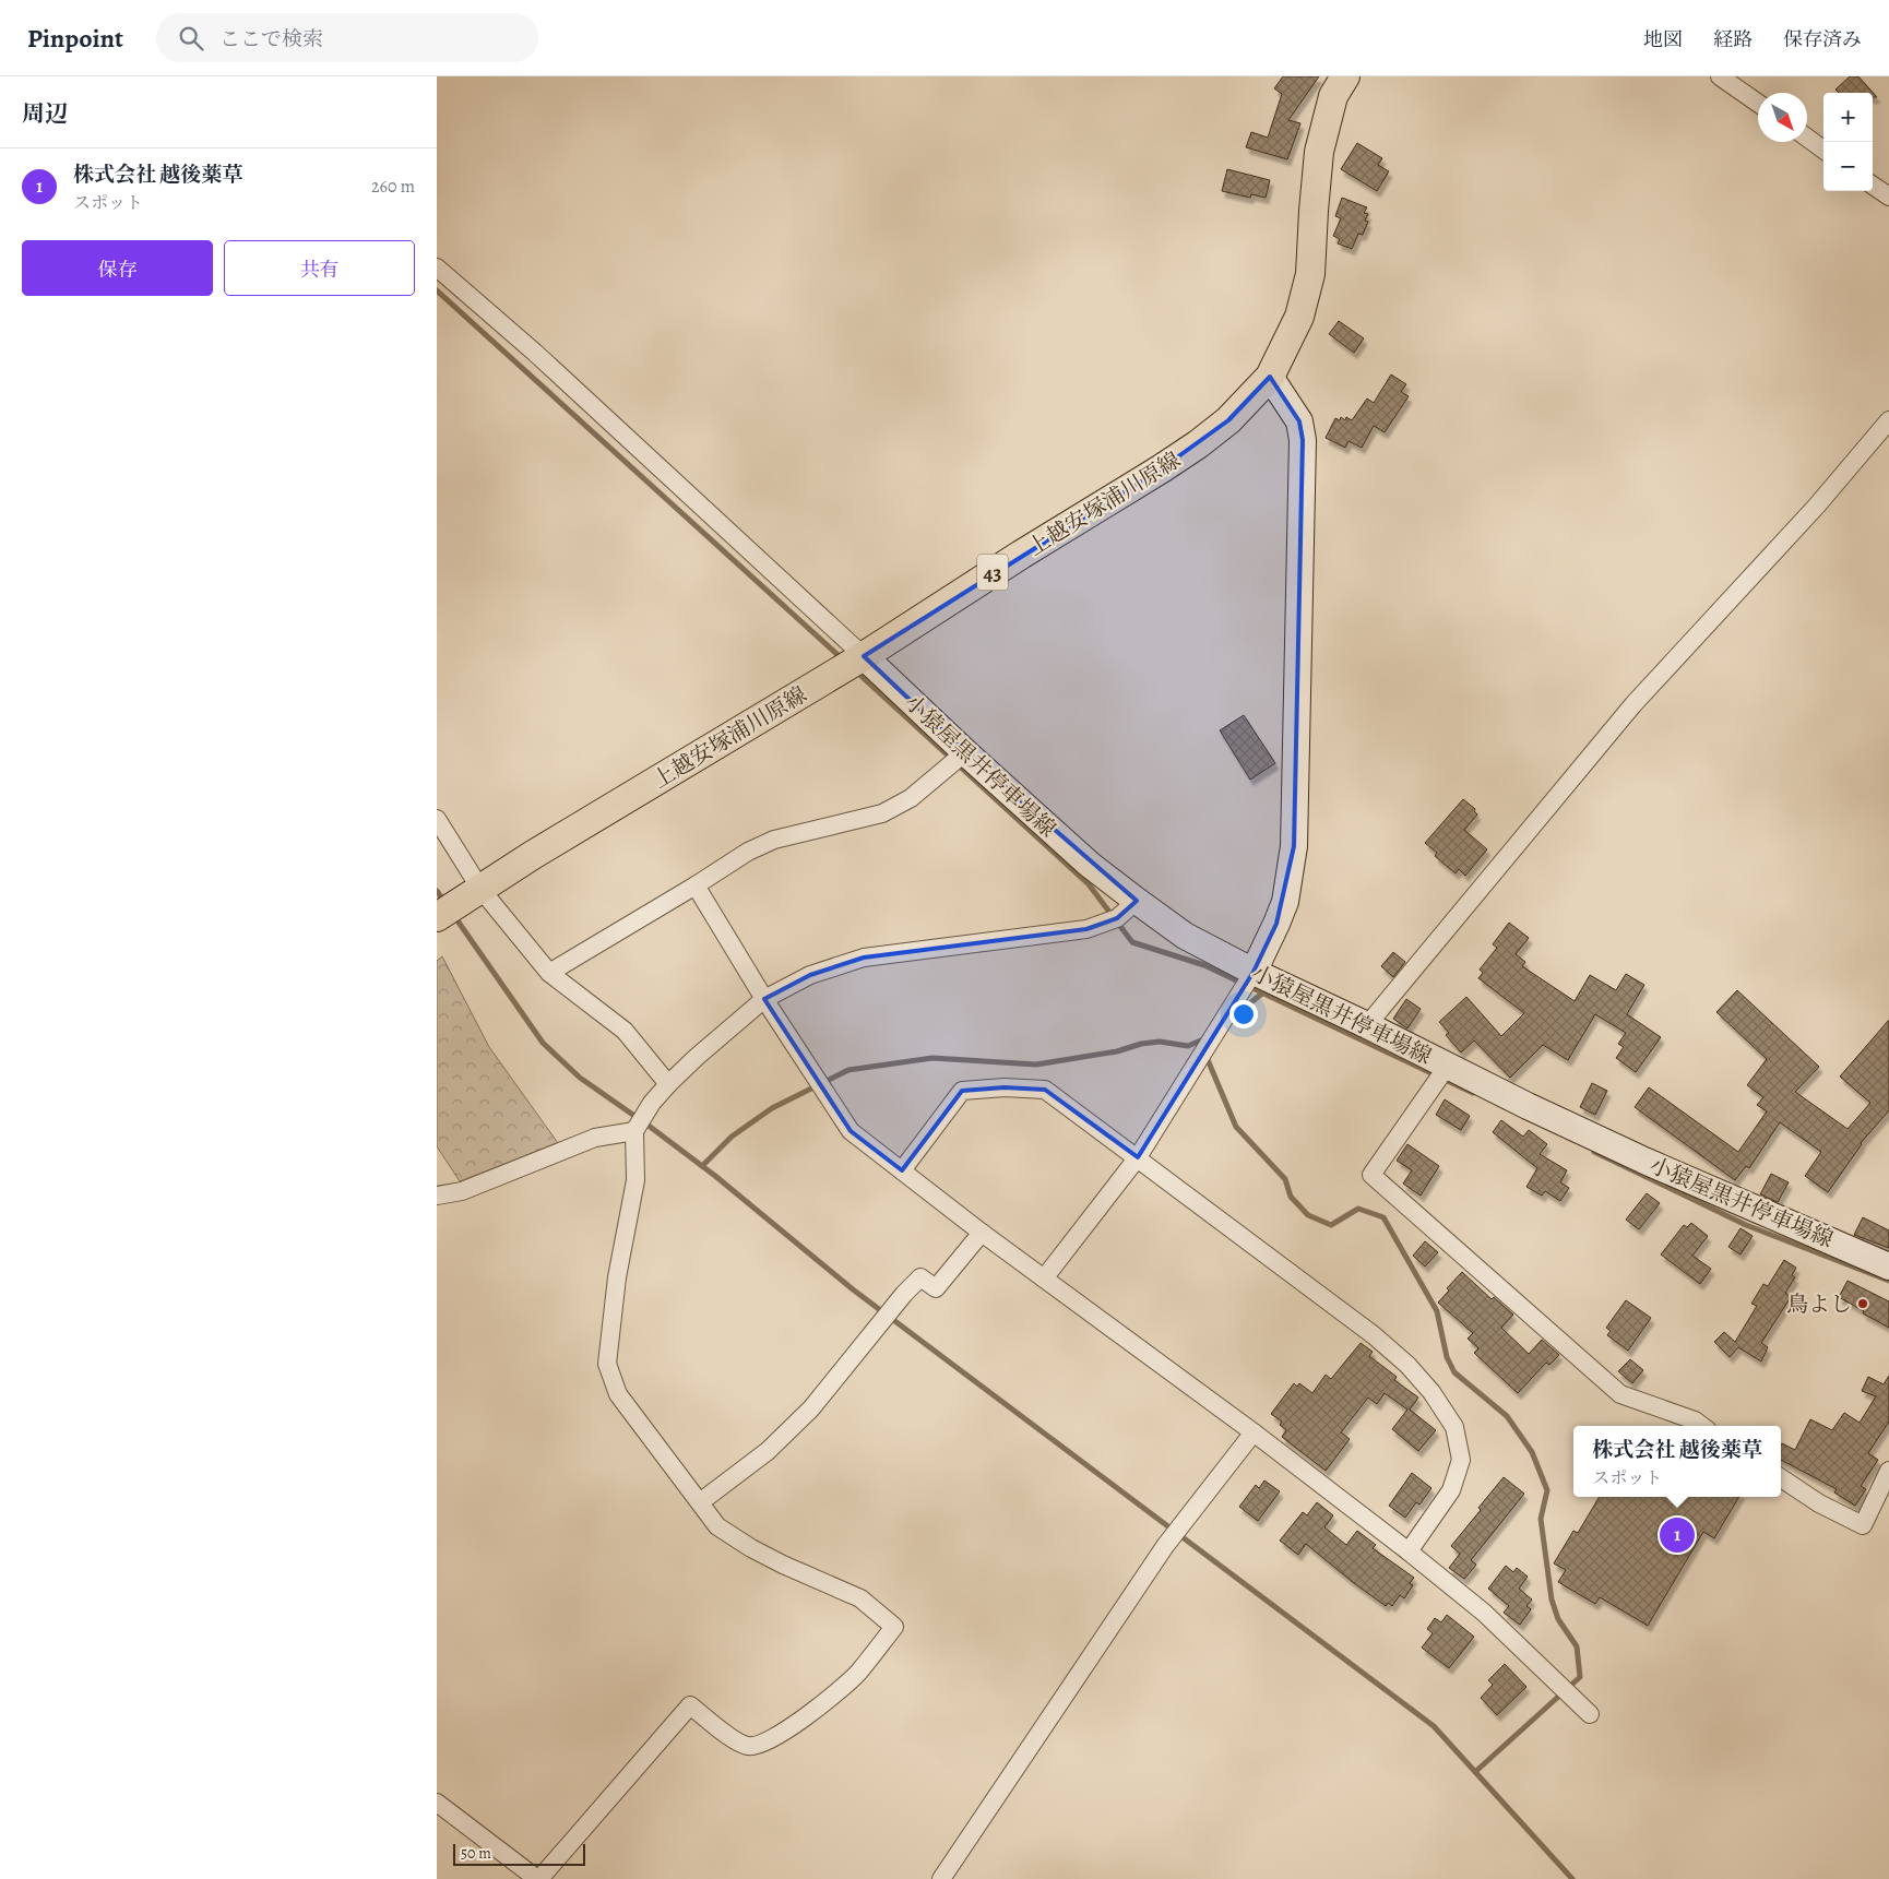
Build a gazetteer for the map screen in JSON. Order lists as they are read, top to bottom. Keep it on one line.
{"streets":{"main road":["上越安塚浦川原線","43","小猿屋黒井停車場線"]},"crossings":[["上越安塚浦川原線","小猿屋黒井停車場線"]],"places":["鳥よし"],"scale_bar":"50 m","north":"bottom right","page":{"header":"Pinpoint","search":"ここで検索","nav":["地図","経路","保存済み"],"heading":"周辺","map_buttons":["+","−"],"list":[{"mark":"1","name":"株式会社 越後薬草","note":"スポット","value":"260 m"}],"buttons":["保存","共有"],"popup":["株式会社 越後薬草","スポット"],"pins":"1","scale":"50 m"}}
